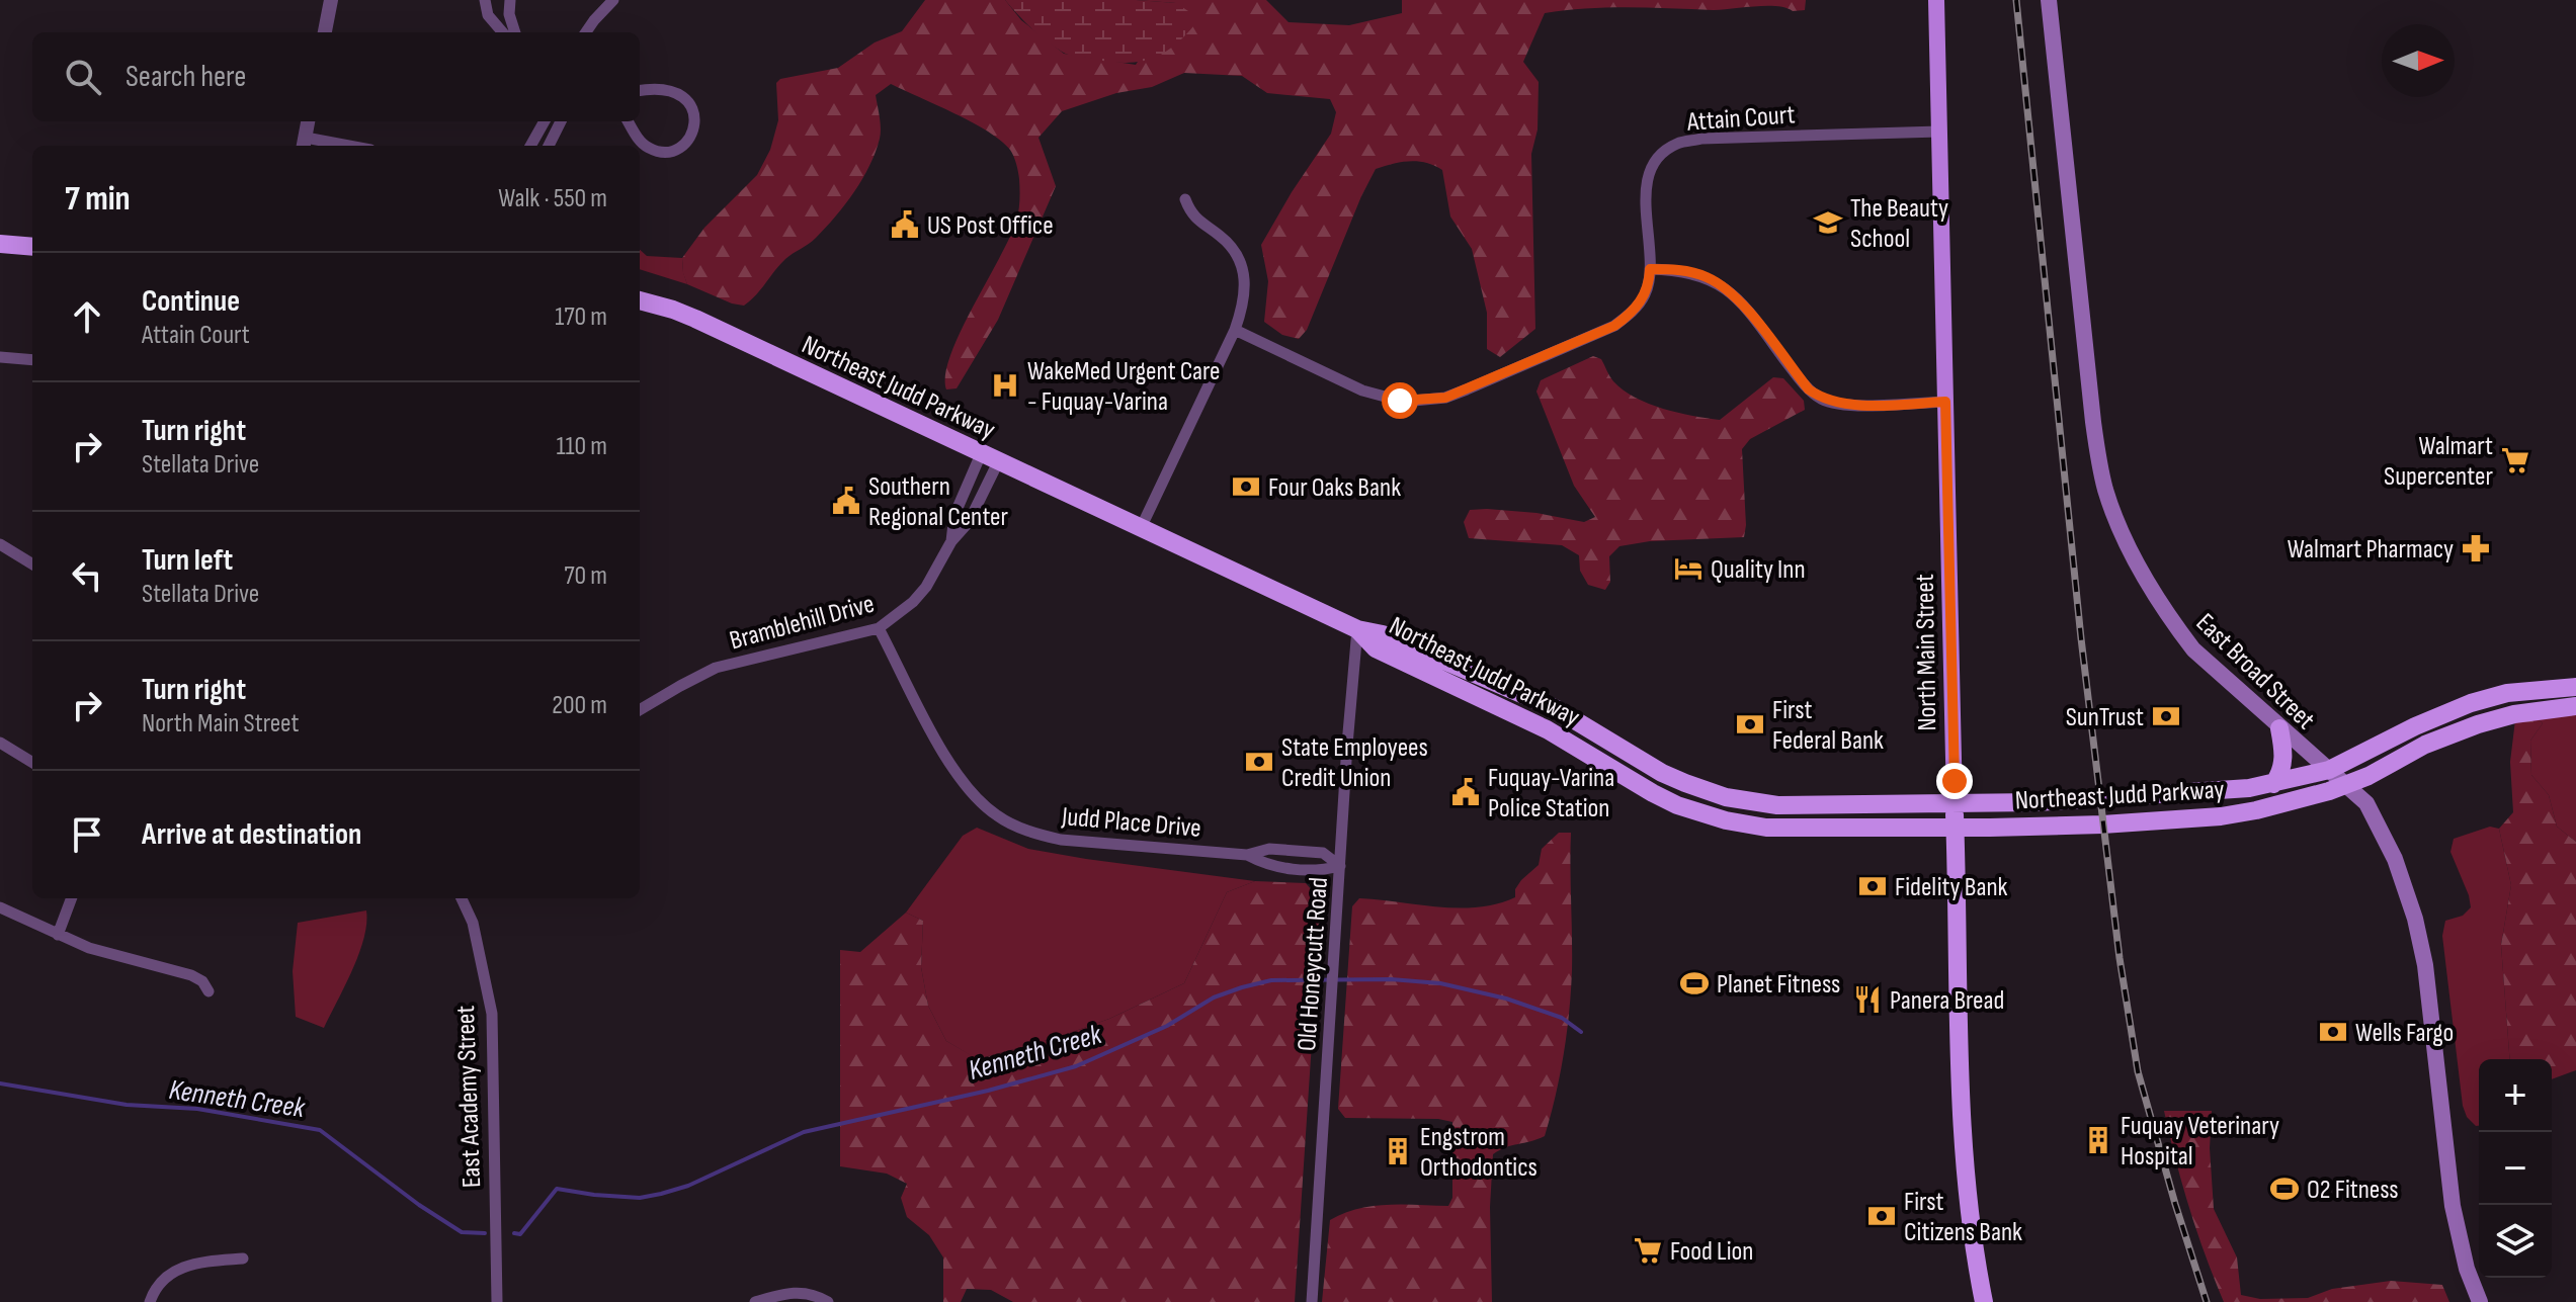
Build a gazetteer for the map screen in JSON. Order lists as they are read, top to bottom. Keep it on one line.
{"streets":{"highway":["Northeast Judd Parkway","North Main Street"],"main road":["East Broad Street"],"street":["Attain Court","Bramblehill Drive","Judd Place Drive","Old Honeycutt Road","East Academy Street"]},"crossings":[["Attain Court","North Main Street"],["Northeast Judd Parkway","Bramblehill Drive"],["Northeast Judd Parkway","North Main Street"],["Northeast Judd Parkway","East Broad Street"],["Northeast Judd Parkway","Old Honeycutt Road"],["Bramblehill Drive","Judd Place Drive"],["Judd Place Drive","Old Honeycutt Road"]],"water":["Kenneth Creek"],"places":{"school or university":["The Beauty School"],"public building":["US Post Office","Southern Regional Center","Fuquay-Varina Police Station"],"hospital":["WakeMed Urgent Care - Fuquay-Varina"],"supermarket":["Walmart Supercenter","Food Lion"],"bank":["Four Oaks Bank","SunTrust","First Federal Bank","State Employees Credit Union","Fidelity Bank","Wells Fargo","First Citizens Bank"],"pharmacy":["Walmart Pharmacy"],"hotel":["Quality Inn"],"sports":["Planet Fitness","O2 Fitness"],"restaurant":["Panera Bread"],"building":["Fuquay Veterinary Hospital","Engstrom Orthodontics"]},"north":"right","page":{"search":"Search here","heading":["7 min","Walk · 550 m"],"list":[["Continue","Attain Court","170 m"],["Turn right","Stellata Drive","110 m"],["Turn left","Stellata Drive","70 m"],["Turn right","North Main Street","200 m"],"Arrive at destination"],"map_buttons":["+","−"]}}
